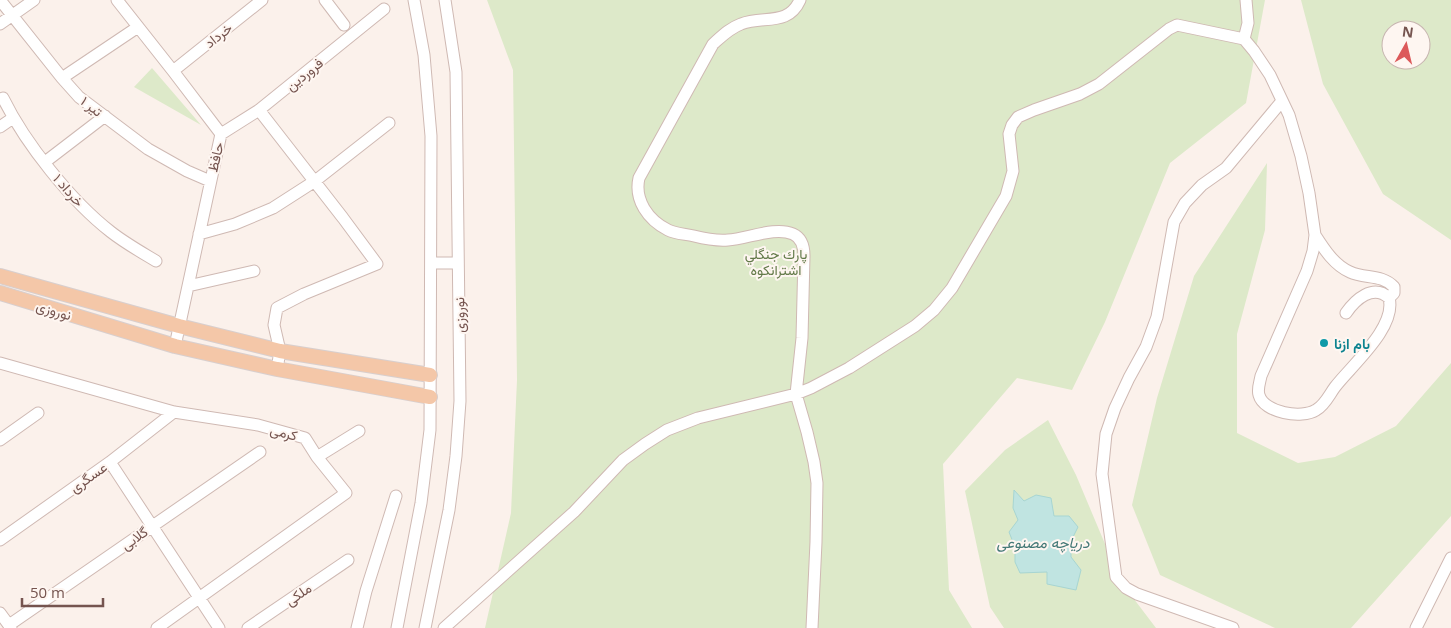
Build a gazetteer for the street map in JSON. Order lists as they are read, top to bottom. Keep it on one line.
{"streets":{"main road":["نوروزی"],"street":["خرداد","فروردین","تیر ۱","حافظ","خرداد ۱","کرمی","عسگری","گلابی","ملکی"]},"crossings":[["خرداد","حافظ"],["فروردین","حافظ"],["تیر ۱","حافظ"],["حافظ","نوروزی"],["کرمی","عسگری"]],"water":["دریاچه مصنوعی"],"parks":["پارك جنگلي اشترانكوه"],"places":["بام ازنا"],"scale_bar":"50 m","north":"top"}
